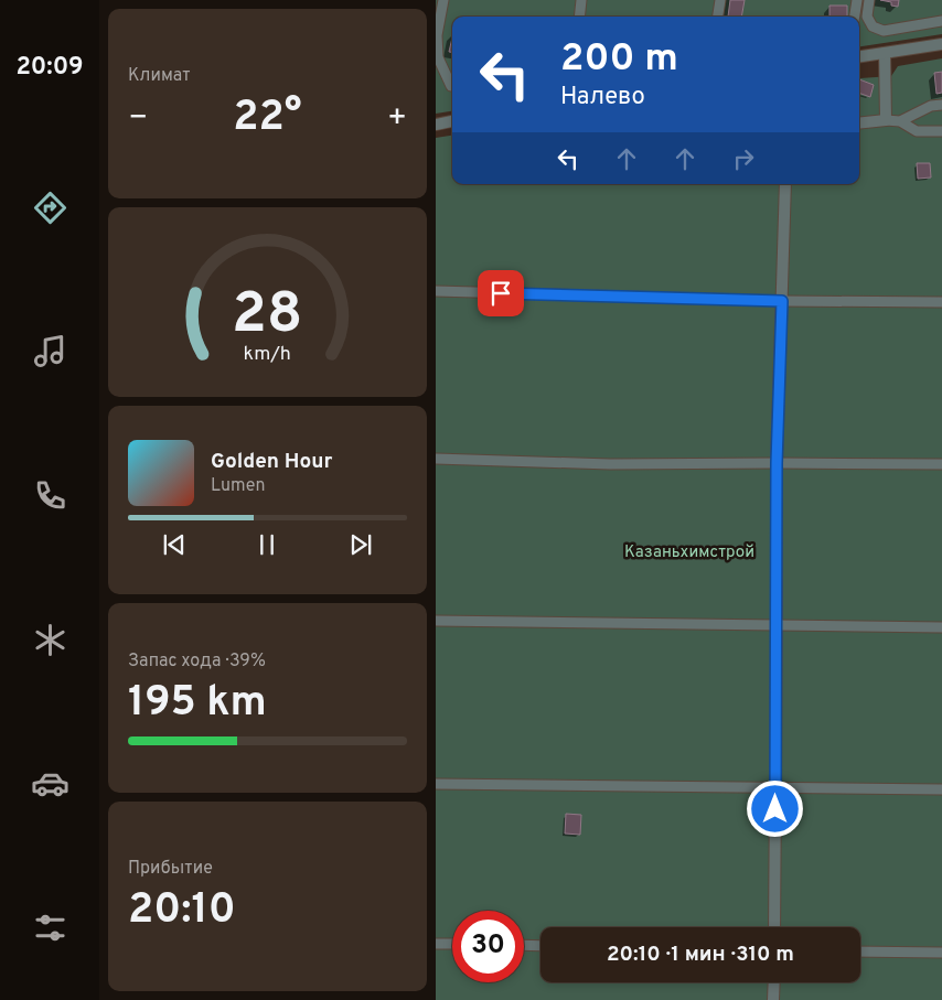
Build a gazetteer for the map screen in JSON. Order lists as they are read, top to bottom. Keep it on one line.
{"parks":["Казаньхимстрой"],"page":{"tabs":"20:09","tile":["Климат",["Запас хода · 39%","195 km"],["Прибытие","20:10"]],"turn":["200 m","Налево"],"heat":["−","22°","+"],"song":["Golden Hour","Lumen"],"limit":"30","trip":"20:10 · 1 мин · 310 m","gauge":["28","km/h"]}}
